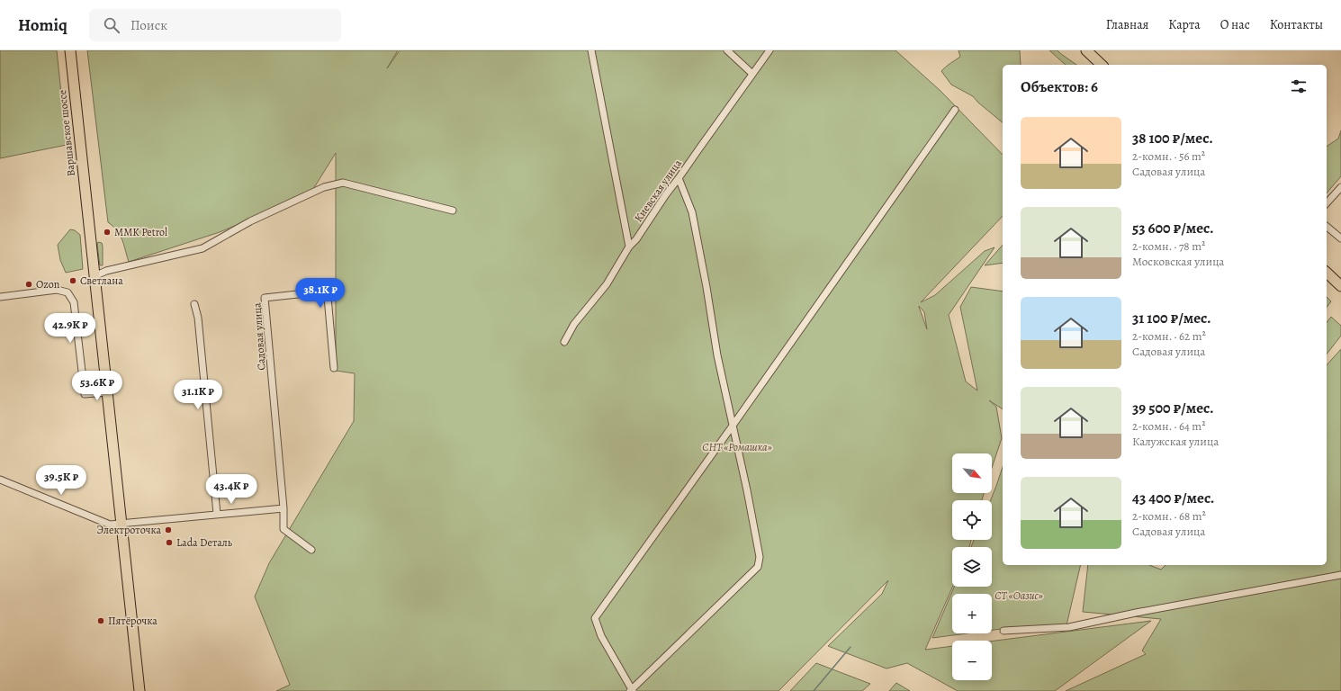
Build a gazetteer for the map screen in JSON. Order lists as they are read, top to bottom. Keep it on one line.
{"streets":{"highway":["Варшавское шоссе"],"street":["Киевская улица","Садовая улица"]},"parks":["СНТ «Ромашка»","СТ «Оазис»"],"places":["MMK Petrol","Светлана","Ozon","Электроточка","Lada Dеталь","Пятёрочка"],"north":"bottom right","page":{"header":"Homiq","search":"Поиск","nav":["Главная","Карта","О нас","Контакты"],"heading":"Объектов: 6","list":[{"name":"38 100 ₽/мес.","note":"2-комн. · 56 m² · Садовая улица"},{"name":"53 600 ₽/мес.","note":"2-комн. · 78 m² · Московская улица"},{"name":"31 100 ₽/мес.","note":"2-комн. · 62 m² · Садовая улица"},{"name":"39 500 ₽/мес.","note":"2-комн. · 64 m² · Калужская улица"},{"name":"43 400 ₽/мес.","note":"2-комн. · 68 m² · Садовая улица"}],"price":["38.1K ₽","42.9K ₽","53.6K ₽","31.1K ₽","39.5K ₽","43.4K ₽"],"map_buttons":["+","−"]}}
